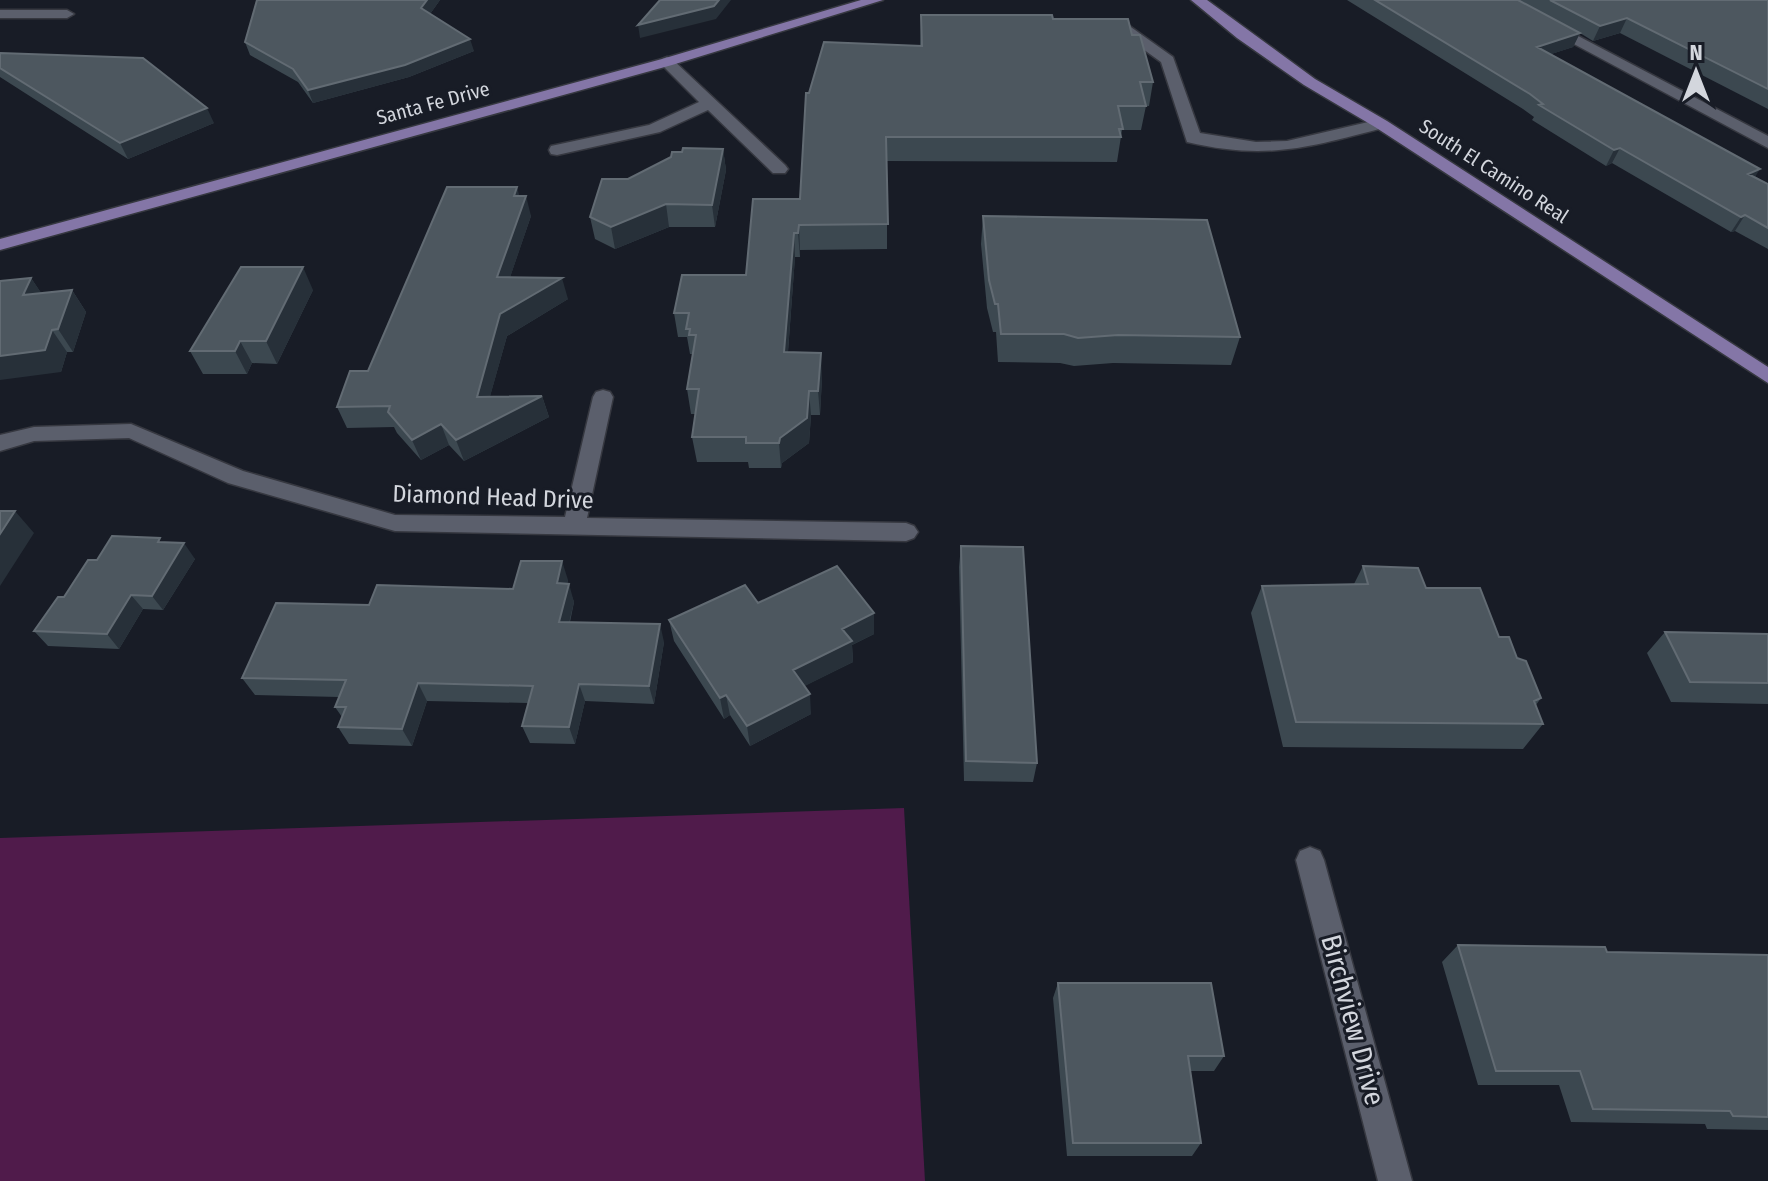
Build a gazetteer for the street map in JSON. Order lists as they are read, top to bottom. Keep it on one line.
{"streets":{"main road":["Santa Fe Drive","South El Camino Real"],"street":["Diamond Head Drive","Birchview Drive"]},"north":"top"}
